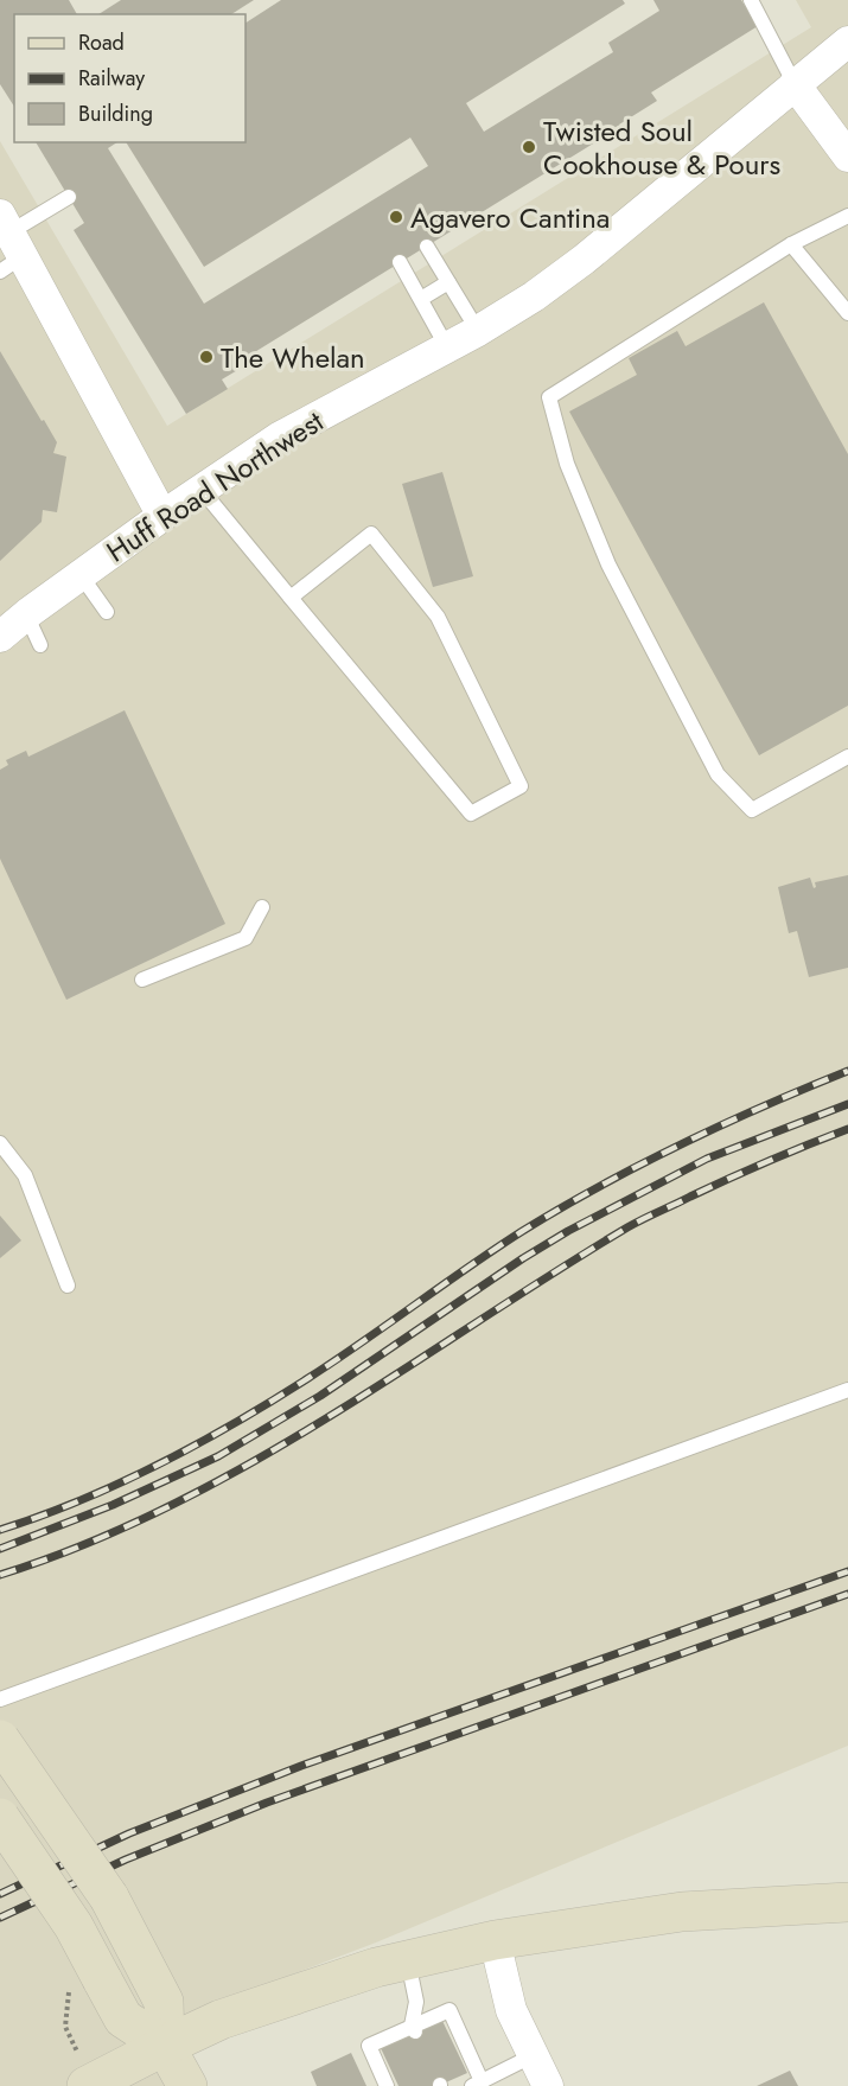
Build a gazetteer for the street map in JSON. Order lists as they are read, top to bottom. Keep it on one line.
{"streets":{"street":["Huff Road Northwest"]},"places":["Twisted Soul Cookhouse & Pours","Agavero Cantina","The Whelan"],"legend":["Road","Railway","Building"]}
